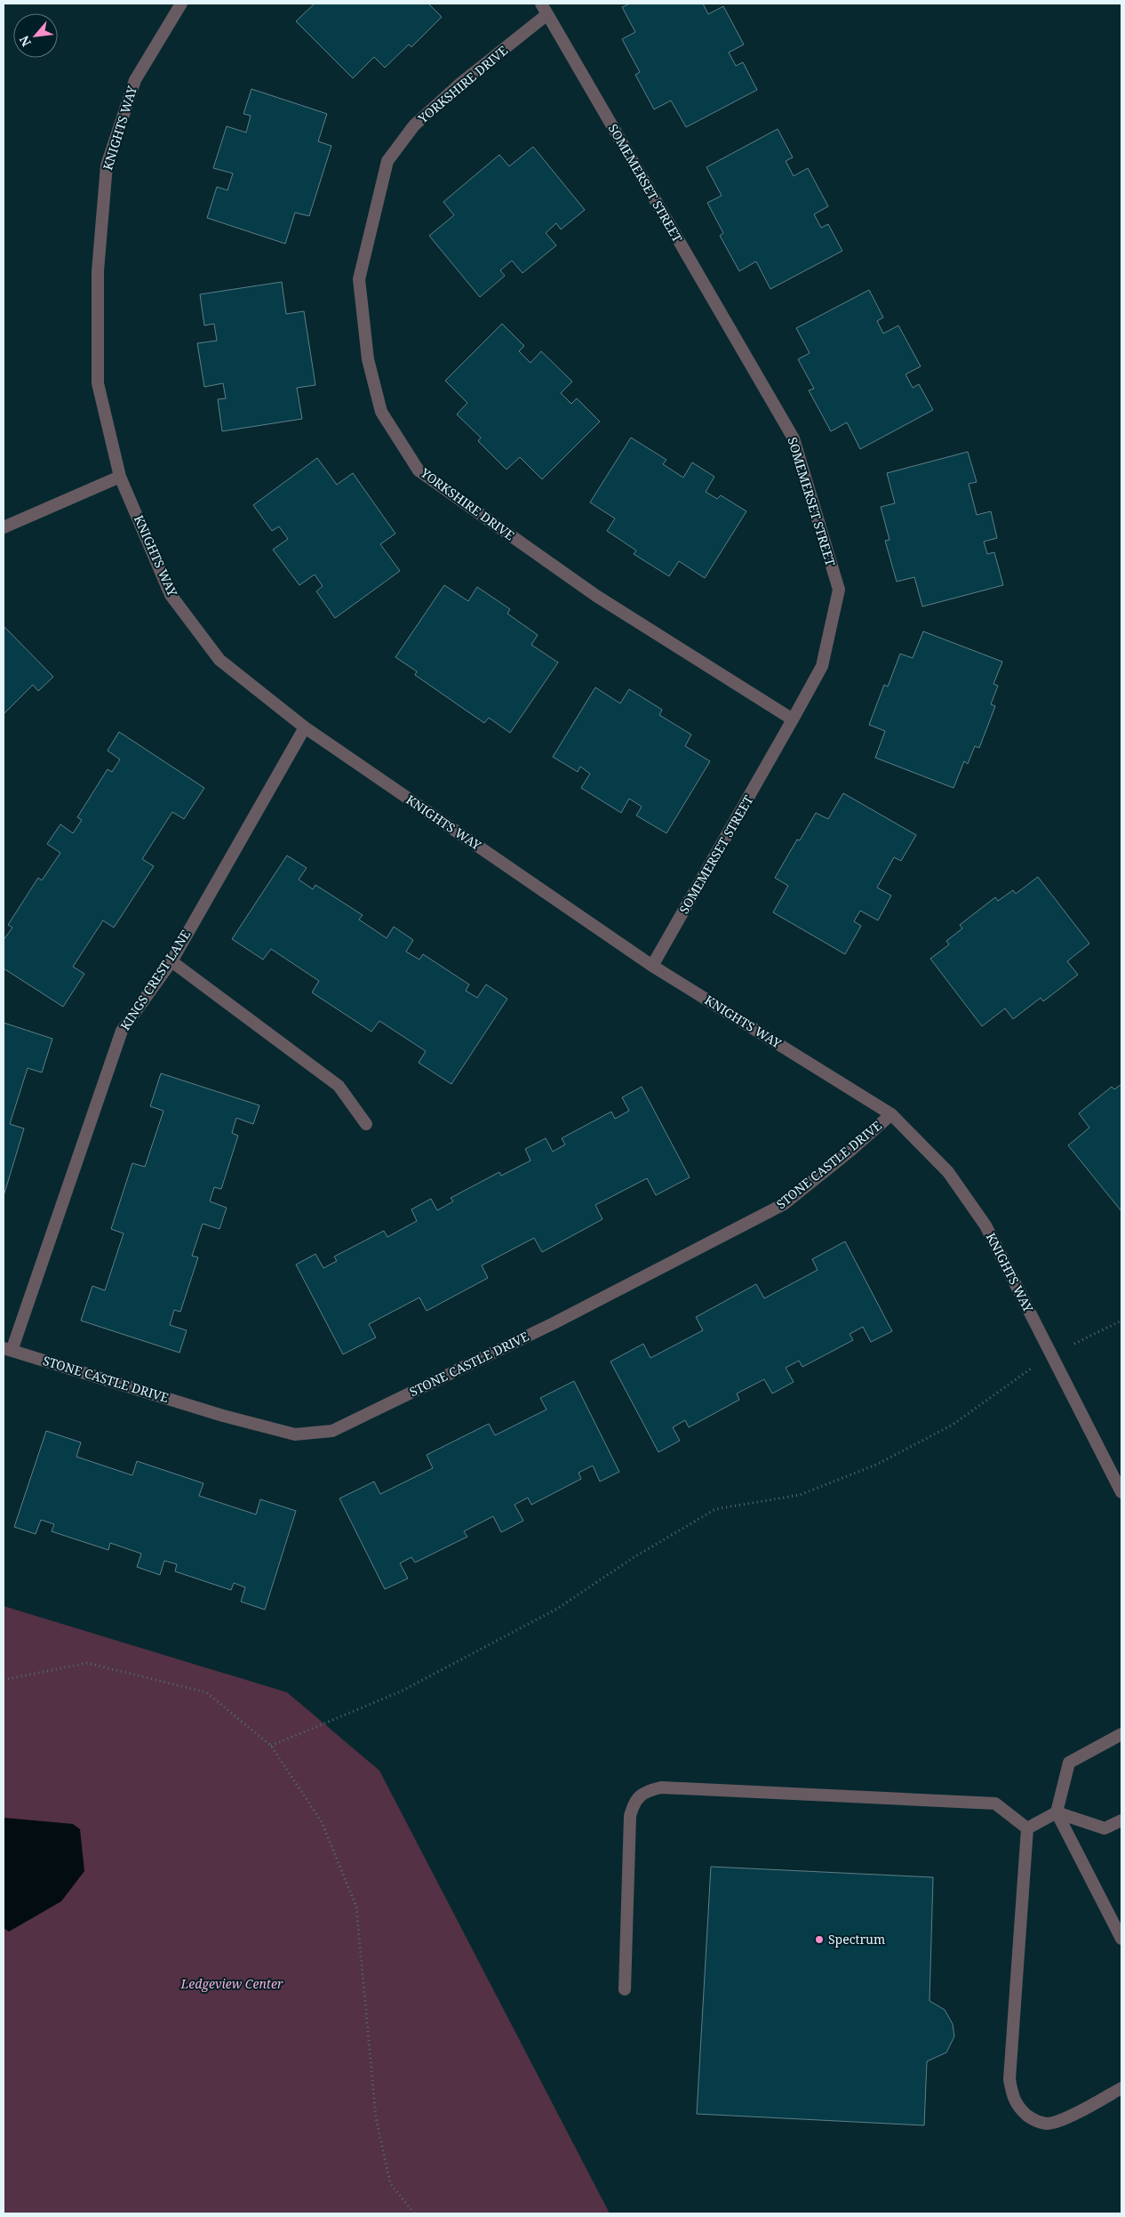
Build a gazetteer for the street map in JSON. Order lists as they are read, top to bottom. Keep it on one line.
{"streets":{"street":["YORKSHIRE DRIVE","KNIGHTS WAY","SOMEMERSET STREET","KINGS CREST LANE","STONE CASTLE DRIVE"]},"crossings":[["YORKSHIRE DRIVE","SOMEMERSET STREET"],["KNIGHTS WAY","SOMEMERSET STREET"],["KNIGHTS WAY","KINGS CREST LANE"],["KNIGHTS WAY","STONE CASTLE DRIVE"],["KINGS CREST LANE","STONE CASTLE DRIVE"]],"parks":["Ledgeview Center"],"places":["Spectrum"],"north":"bottom left"}
